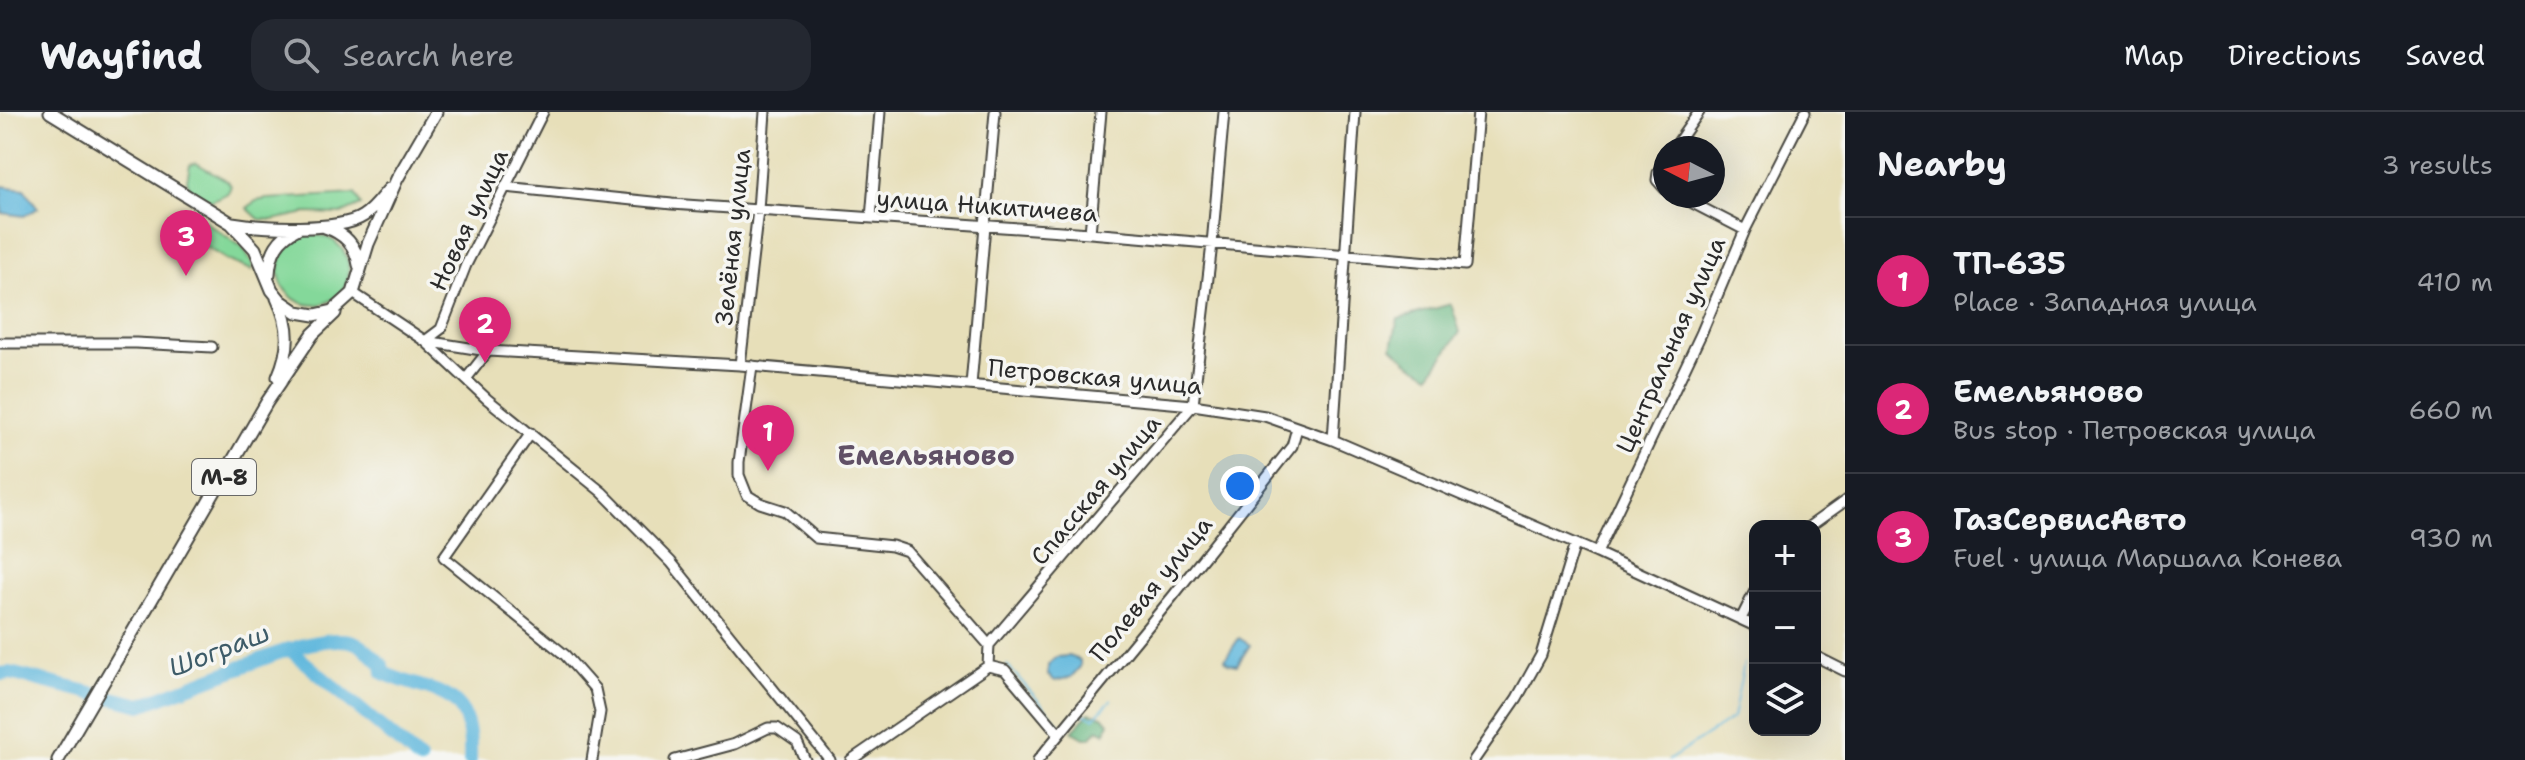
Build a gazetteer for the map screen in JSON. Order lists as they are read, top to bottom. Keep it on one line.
{"streets":{"main road":["М-8"],"street":["улица Никитичева","Новая улица","Зелёная улица","Центральная улица","Петровская улица","Спасская улица","Полевая улица"]},"crossings":[["улица Никитичева","Новая улица"],["улица Никитичева","Зелёная улица"],["улица Никитичева","Спасская улица"],["Новая улица","Петровская улица"],["Зелёная улица","Петровская улица"],["Центральная улица","Петровская улица"],["Петровская улица","М-8"],["Петровская улица","Спасская улица"],["Петровская улица","Полевая улица"]],"districts":["Емельяново"],"water":["Шограш"],"north":"left","page":{"header":"Wayfind","search":"Search here","nav":["Map","Directions","Saved"],"heading":["Nearby","3 results"],"pins":["3","2","1"],"list":[{"mark":"1","name":"ТП-635","note":"Place · Западная улица","value":"410 m"},{"mark":"2","name":"Емельяново","note":"Bus stop · Петровская улица","value":"660 m"},{"mark":"3","name":"ГазСервисАвто","note":"Fuel · улица Маршала Конева","value":"930 m"}],"map_buttons":["+","−"]}}
